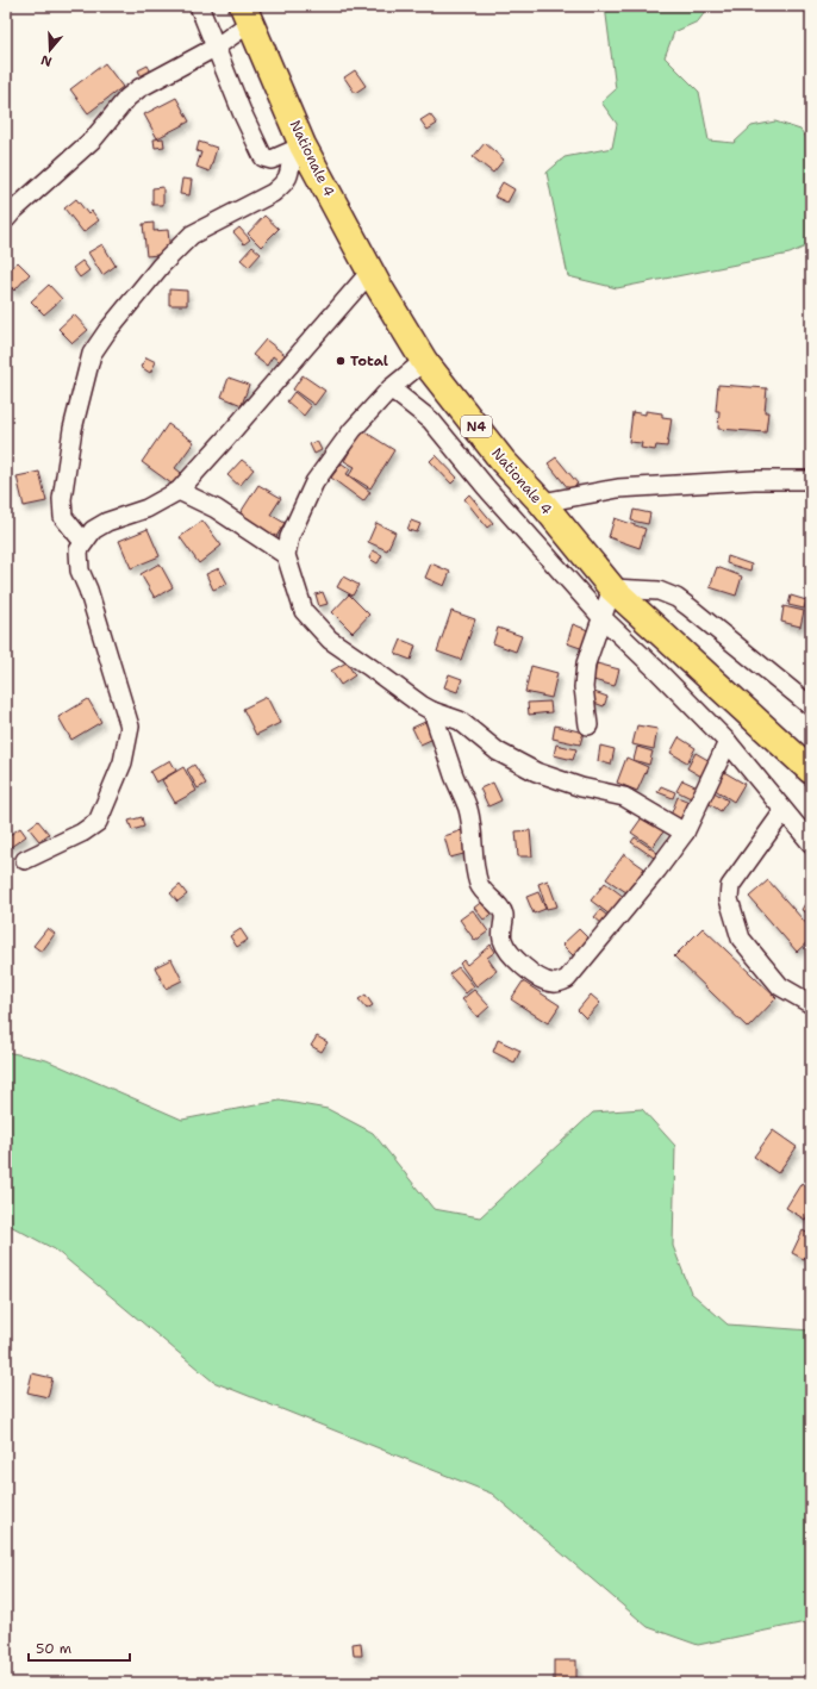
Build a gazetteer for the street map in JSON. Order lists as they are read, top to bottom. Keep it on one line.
{"streets":{"highway":["Nationale 4","N4"]},"places":["Total"],"scale_bar":"50 m","north":"bottom"}
